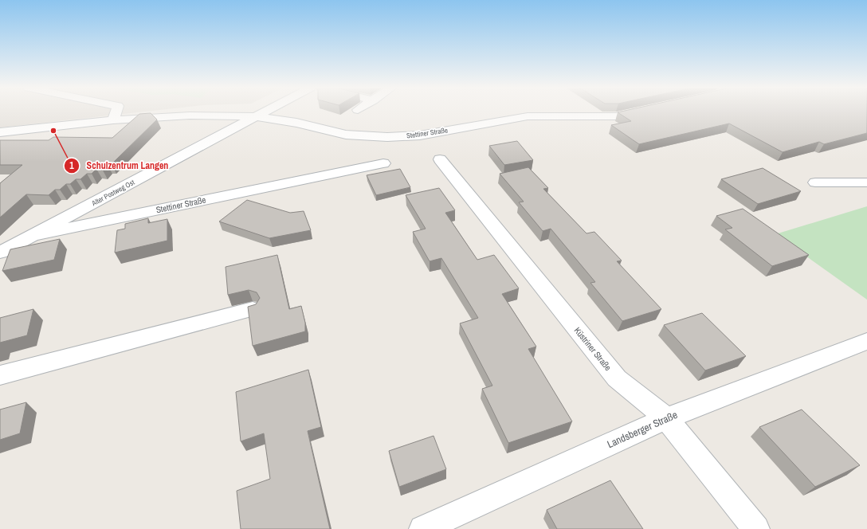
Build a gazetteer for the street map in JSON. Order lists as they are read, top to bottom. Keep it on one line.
{"streets":{"street":["Stettiner Straße","Alter Postweg Ost","Küstriner Straße","Landsberger Straße"]},"crossings":[["Stettiner Straße","Alter Postweg Ost"],["Küstriner Straße","Landsberger Straße"]],"places":["Schulzentrum Langen"]}
